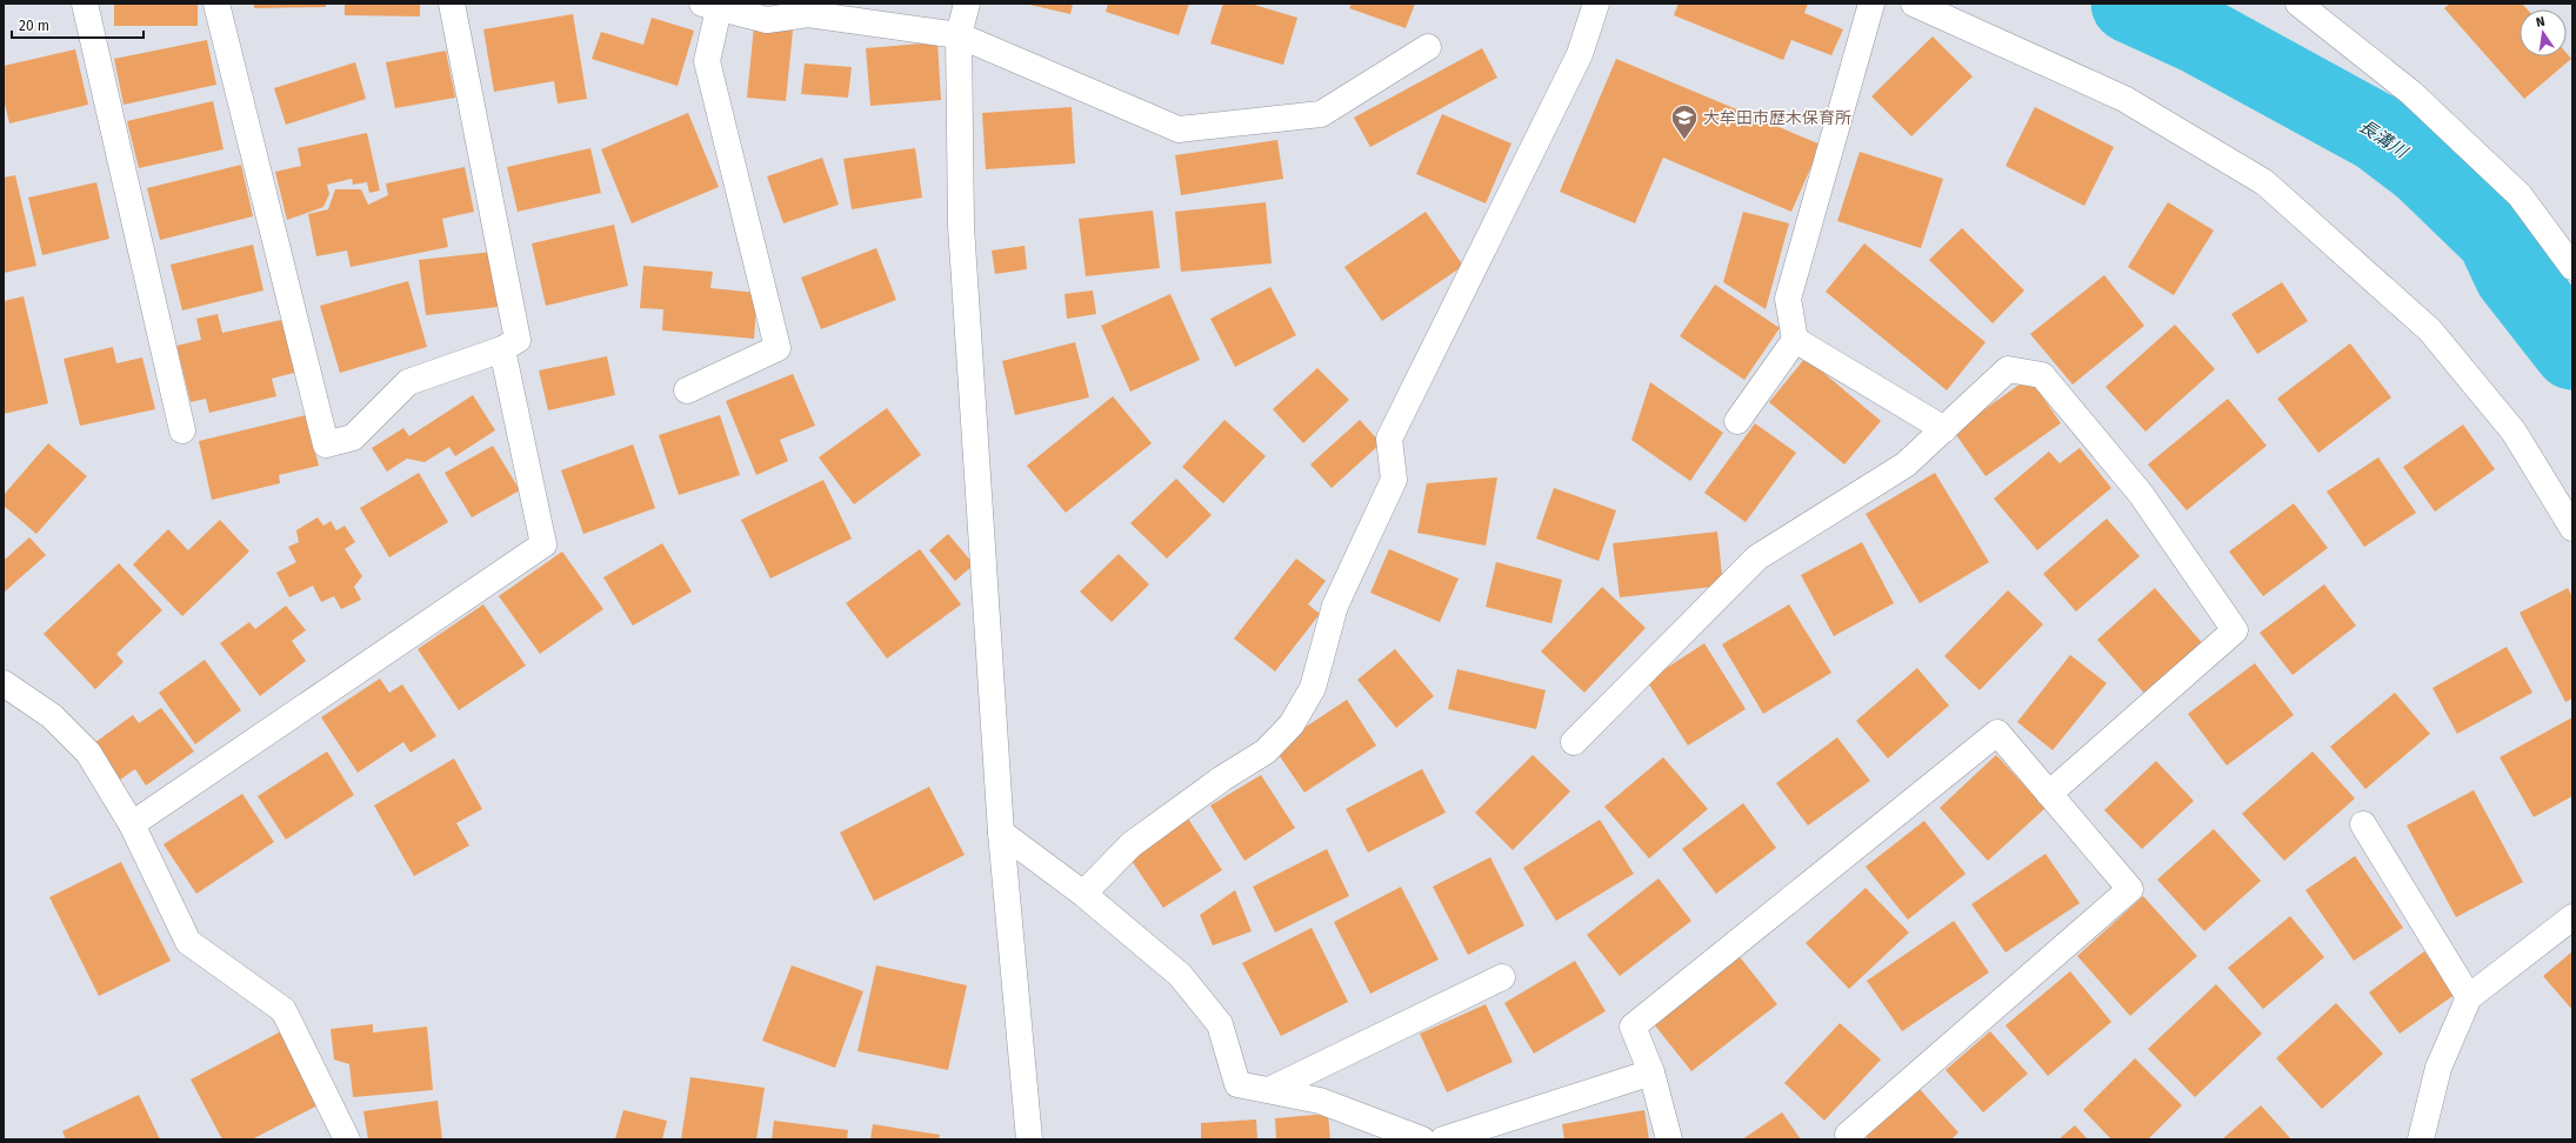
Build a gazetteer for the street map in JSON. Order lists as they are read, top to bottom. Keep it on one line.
{"water":["長溝川"],"places":{"school or university":["大牟田市歴木保育所"]},"scale_bar":"20 m","north":"top"}
